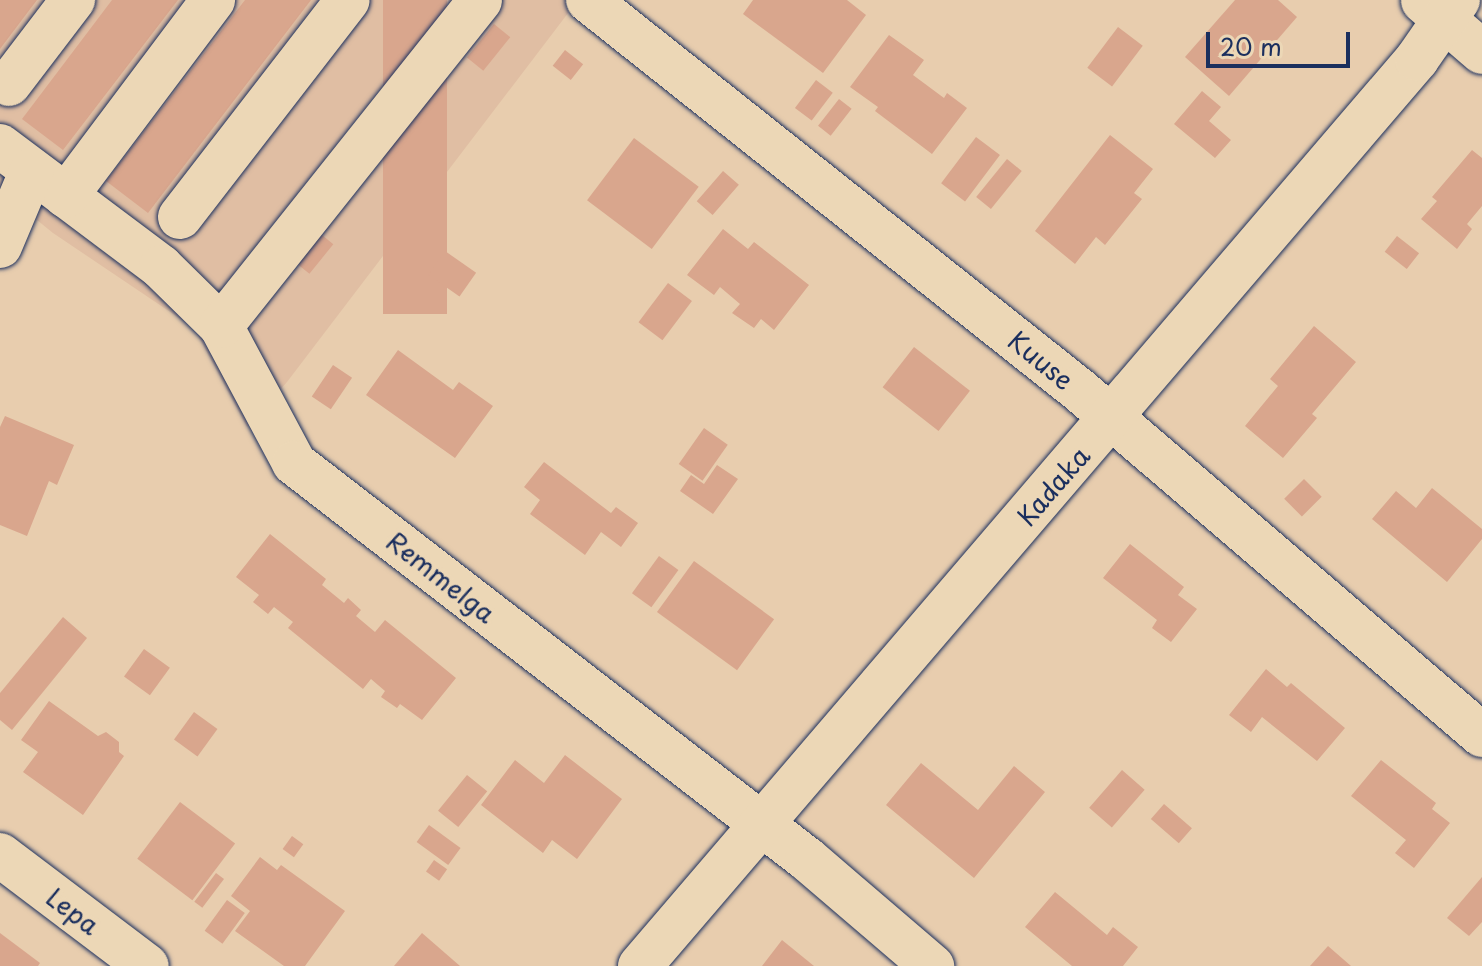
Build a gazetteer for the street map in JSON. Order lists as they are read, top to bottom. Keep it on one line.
{"streets":{"street":["Kuuse","Kadaka","Remmelga","Lepa"]},"crossings":[["Kuuse","Kadaka"],["Kadaka","Remmelga"]],"scale_bar":"20 m"}
